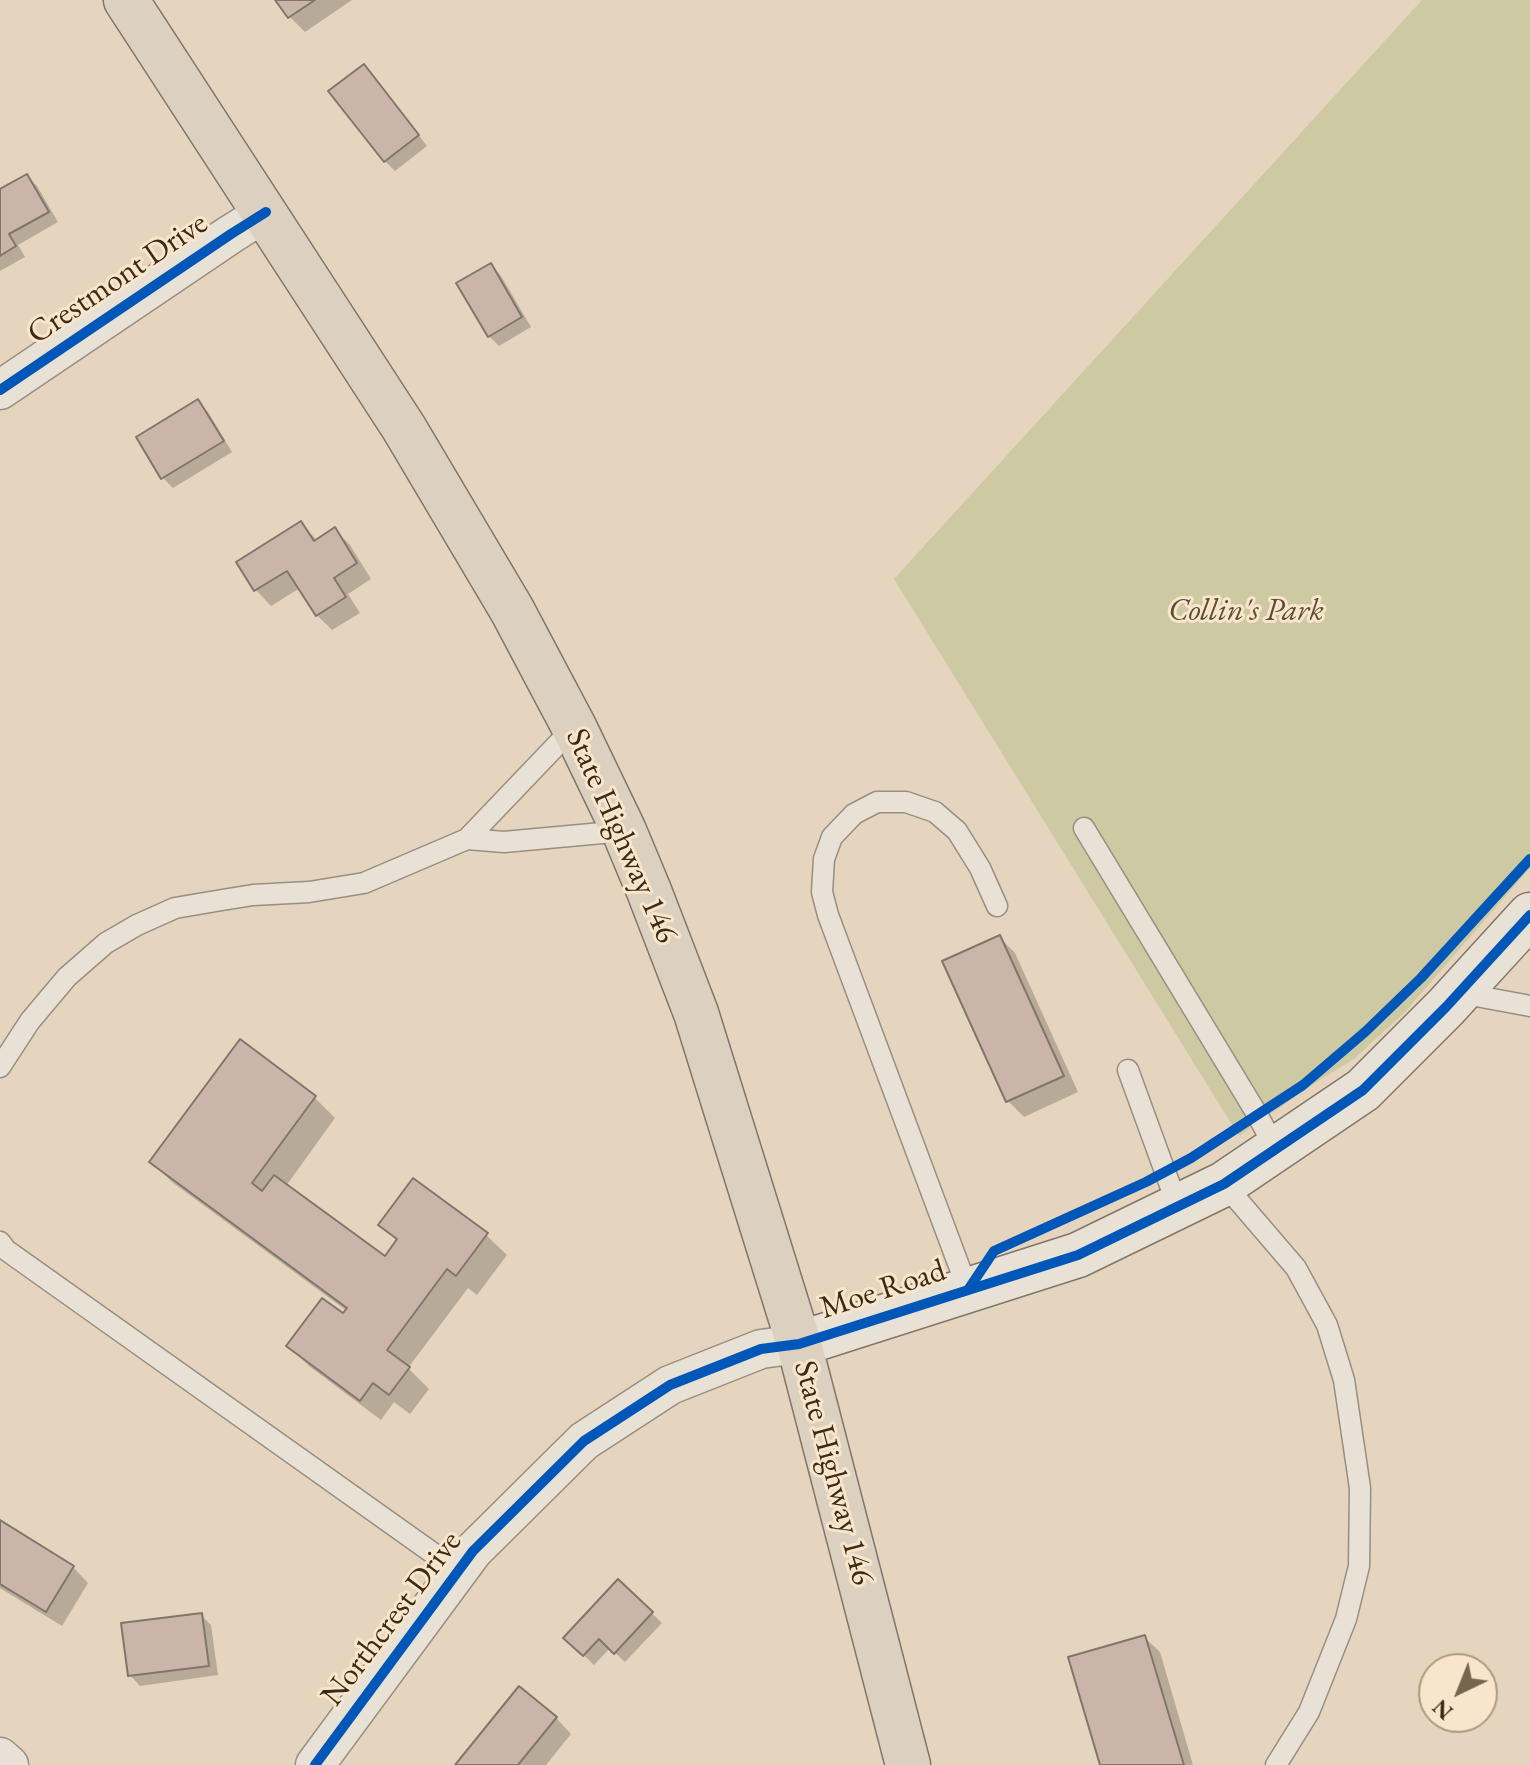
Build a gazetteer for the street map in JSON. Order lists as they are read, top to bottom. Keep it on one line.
{"streets":{"main road":["State Highway 146"],"street":["Crestmont Drive","Moe Road","Northcrest Drive"]},"crossings":[["Crestmont Drive","State Highway 146"],["State Highway 146","Moe Road"],["State Highway 146","Northcrest Drive"],["Moe Road","Northcrest Drive"]],"parks":["Collin's Park"],"north":"bottom left"}
